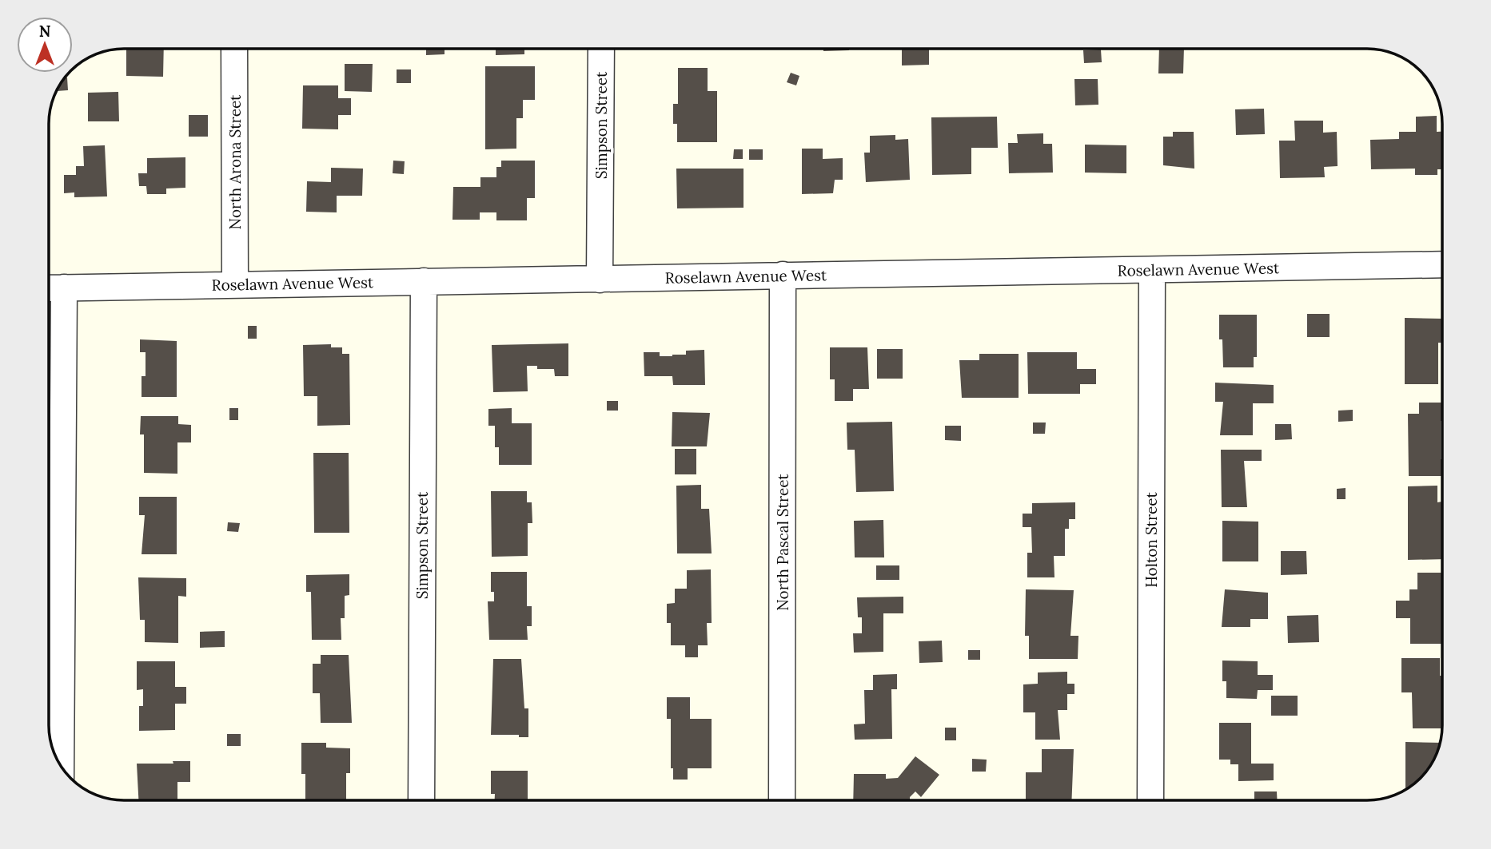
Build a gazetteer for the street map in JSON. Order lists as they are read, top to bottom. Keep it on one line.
{"streets":{"street":["Simpson Street","North Arona Street","Roselawn Avenue West","Holton Street","North Pascal Street"]},"crossings":[["Simpson Street","Roselawn Avenue West"],["North Arona Street","Roselawn Avenue West"],["Roselawn Avenue West","Holton Street"],["Roselawn Avenue West","North Pascal Street"]],"north":"top"}
